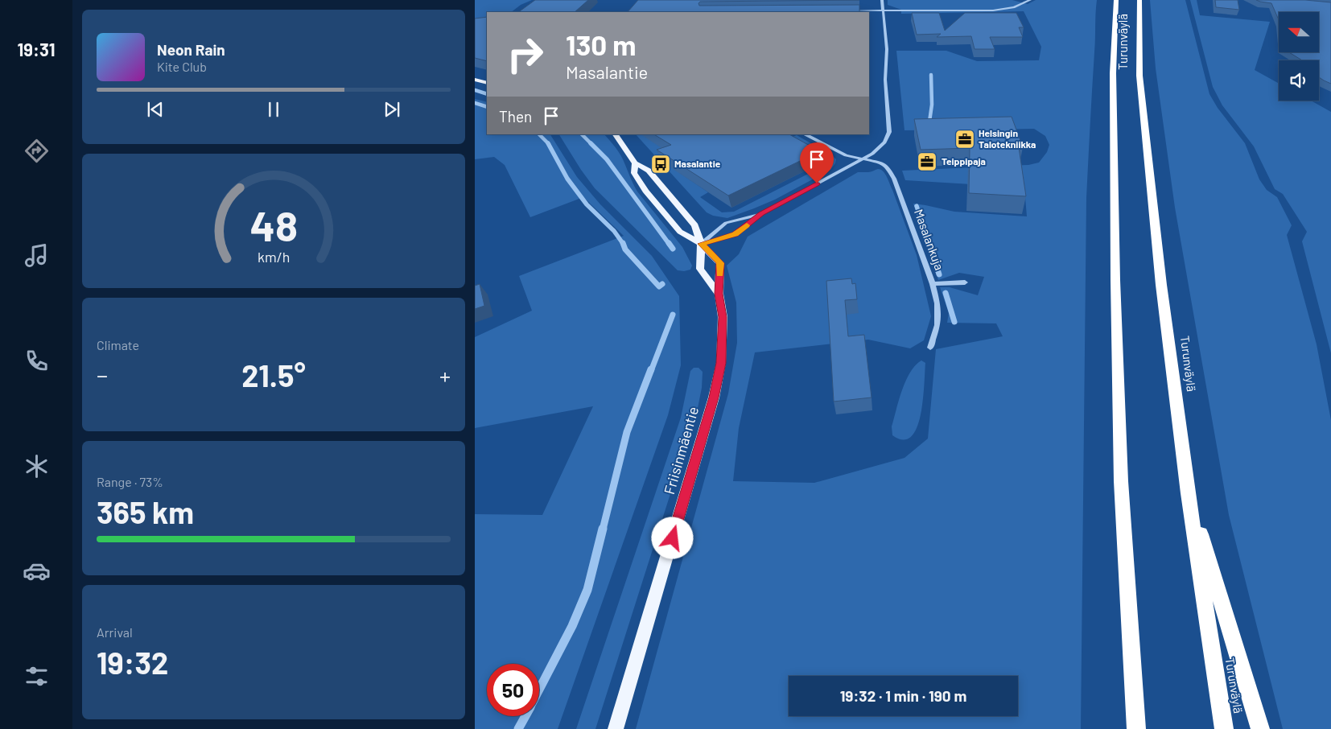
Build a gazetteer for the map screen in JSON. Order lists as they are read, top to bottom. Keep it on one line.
{"streets":{"highway":["Turunväylä"],"main road":["Friisinmäentie"],"street":["Masalankuja"]},"places":{"office":["Helsingin Talotekniikka","Teippipaja"],"bus stop":["Masalantie"]},"north":"left","page":{"tabs":"19:31","turn":["130 m","Masalantie"],"song":["Neon Rain","Kite Club"],"then":"Then","tile":["Climate",["Range · 73%","365 km"],["Arrival","19:32"]],"heat":["−","21.5°","+"],"limit":"50","trip":"19:32 · 1 min · 190 m","gauge":["48","km/h"]}}
